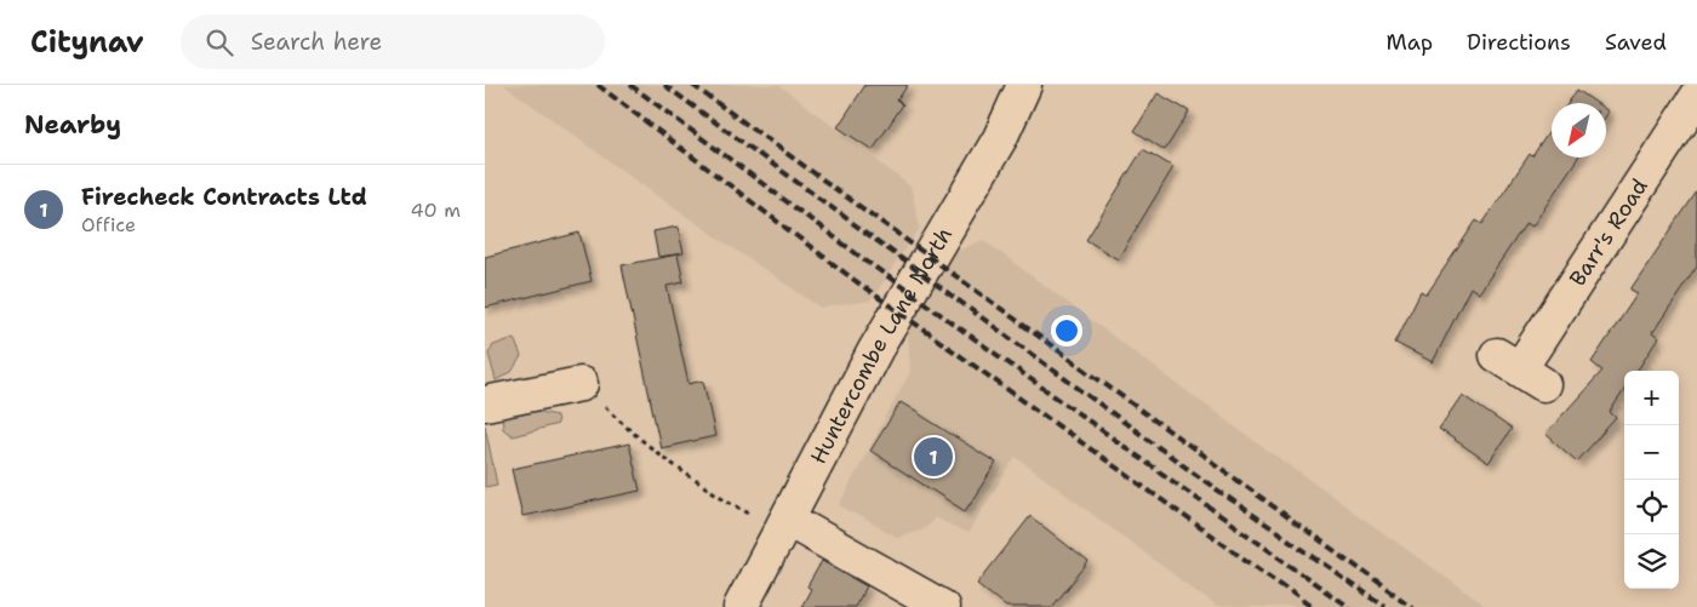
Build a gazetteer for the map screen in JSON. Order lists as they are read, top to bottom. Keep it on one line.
{"streets":{"street":["Barr's Road","Huntercombe Lane North"]},"north":"bottom left","page":{"header":"Citynav","search":"Search here","nav":["Map","Directions","Saved"],"heading":"Nearby","list":[{"mark":"1","name":"Firecheck Contracts Ltd","note":"Office","value":"40 m"}],"map_buttons":["+","−"],"pins":"1"}}
